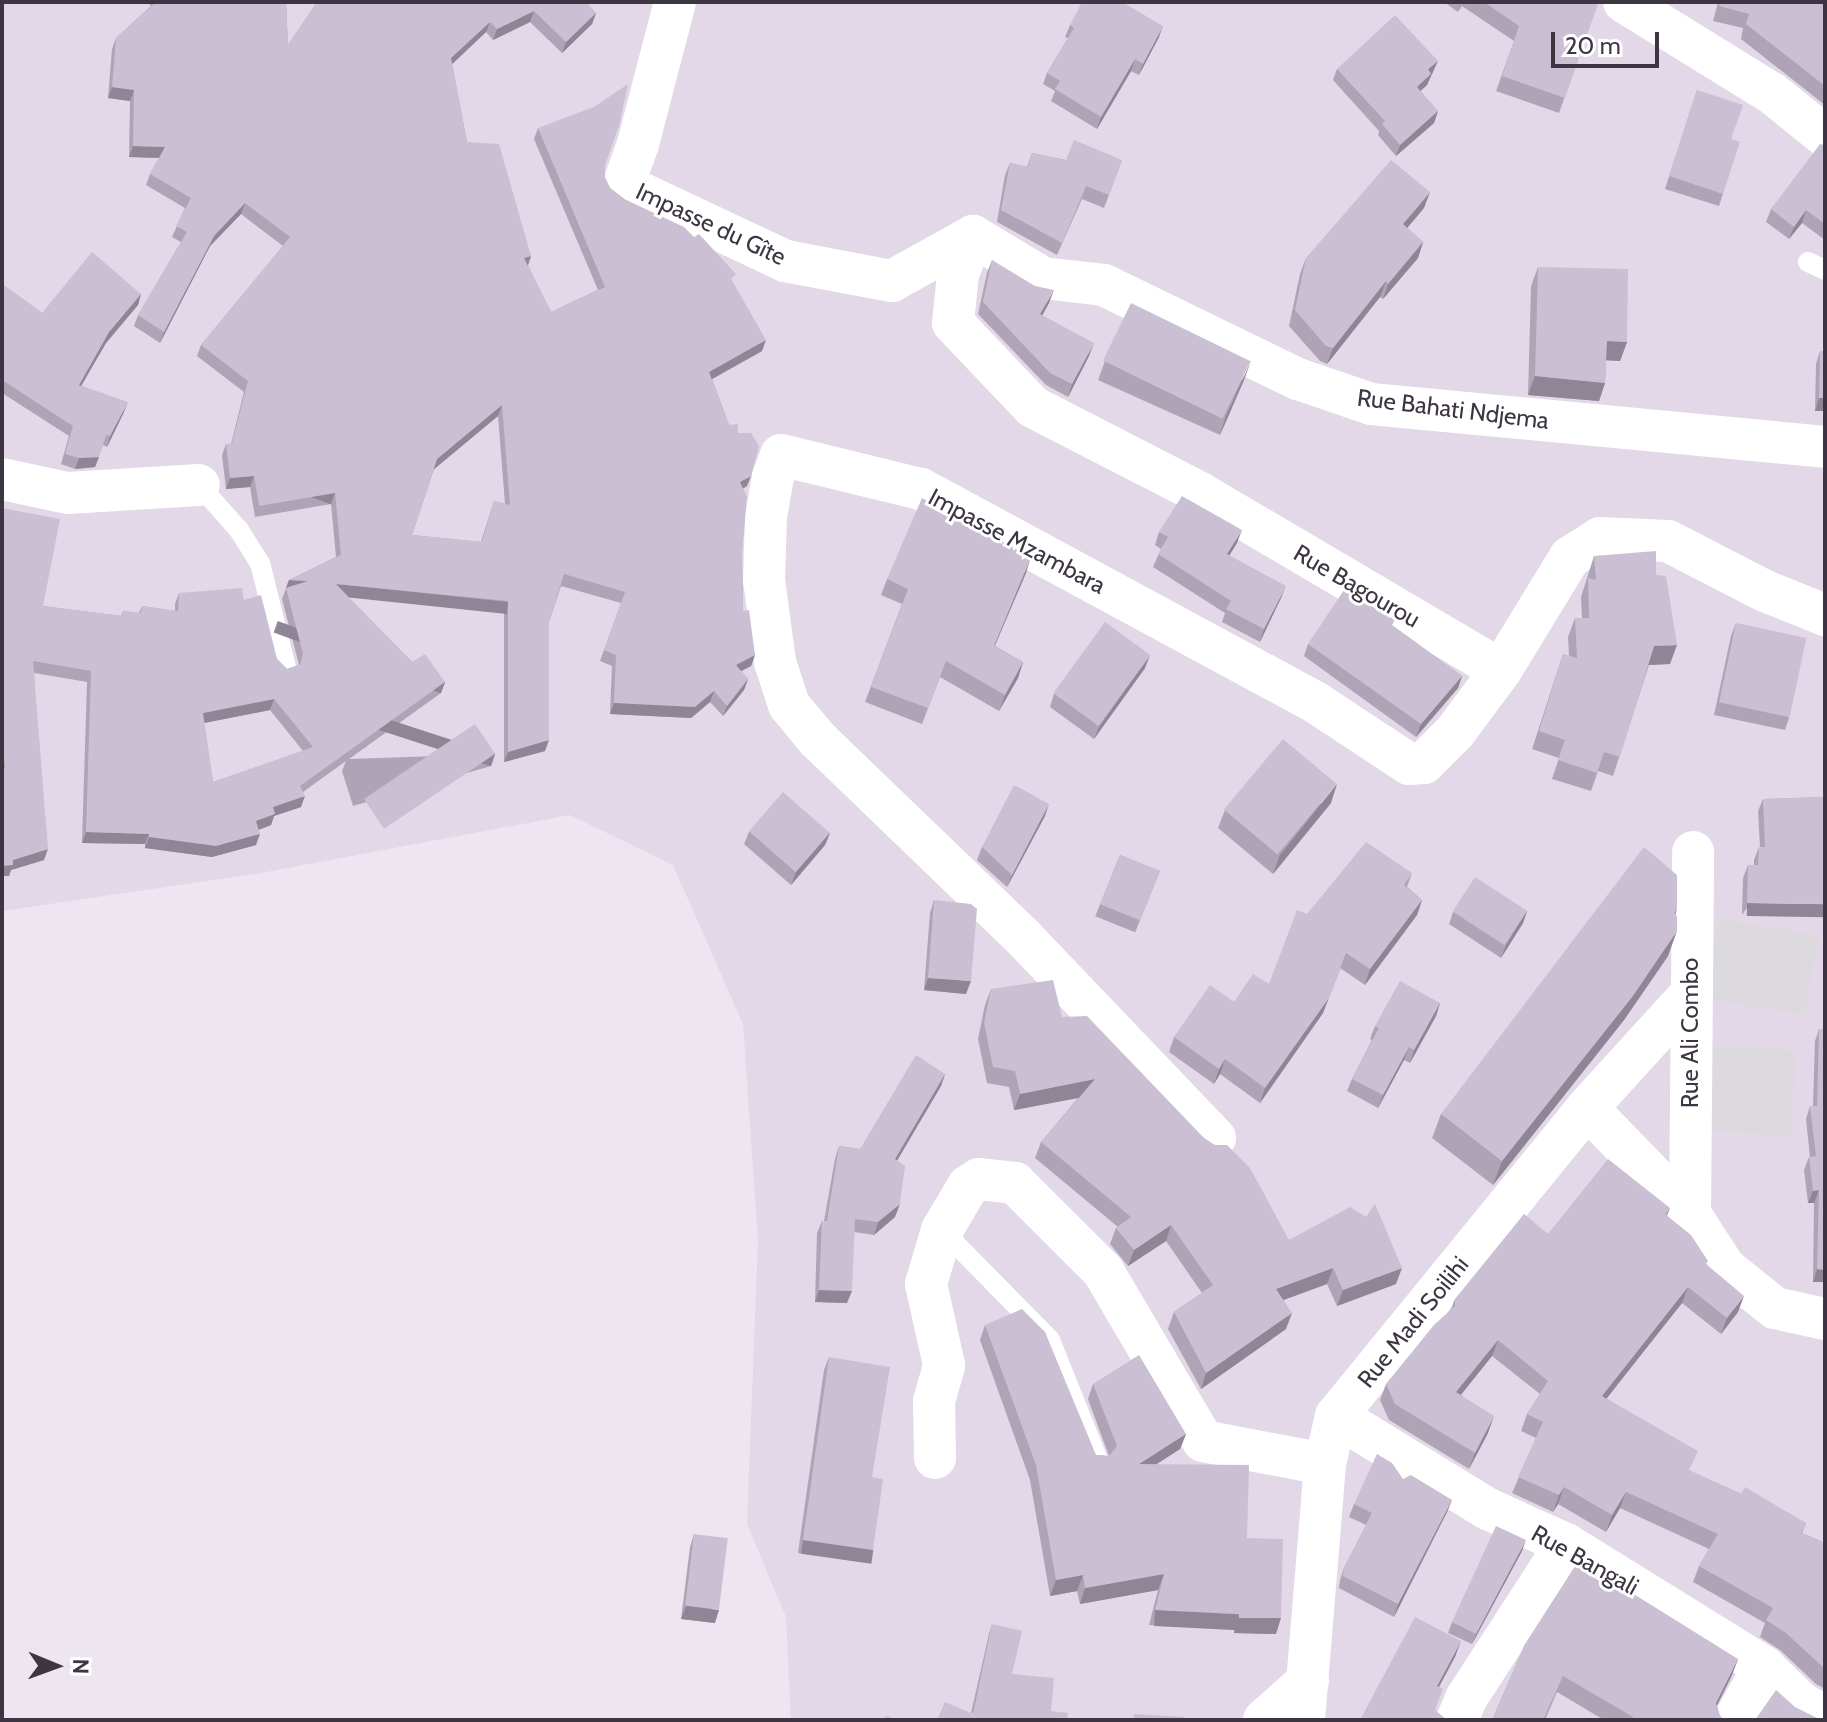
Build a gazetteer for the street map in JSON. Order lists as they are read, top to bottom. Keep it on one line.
{"streets":{"street":["Impasse du Gîte","Rue Bahati Ndjema","Impasse Mzambara","Rue Bagourou","Rue Ali Combo","Rue Madi Soilihi","Rue Bangali"]},"crossings":[["Impasse du Gîte","Rue Bahati Ndjema"],["Impasse du Gîte","Rue Bagourou"],["Rue Bahati Ndjema","Rue Bagourou"],["Impasse Mzambara","Rue Bagourou"],["Rue Ali Combo","Rue Madi Soilihi"],["Rue Madi Soilihi","Rue Bangali"]],"scale_bar":"20 m","north":"right"}
